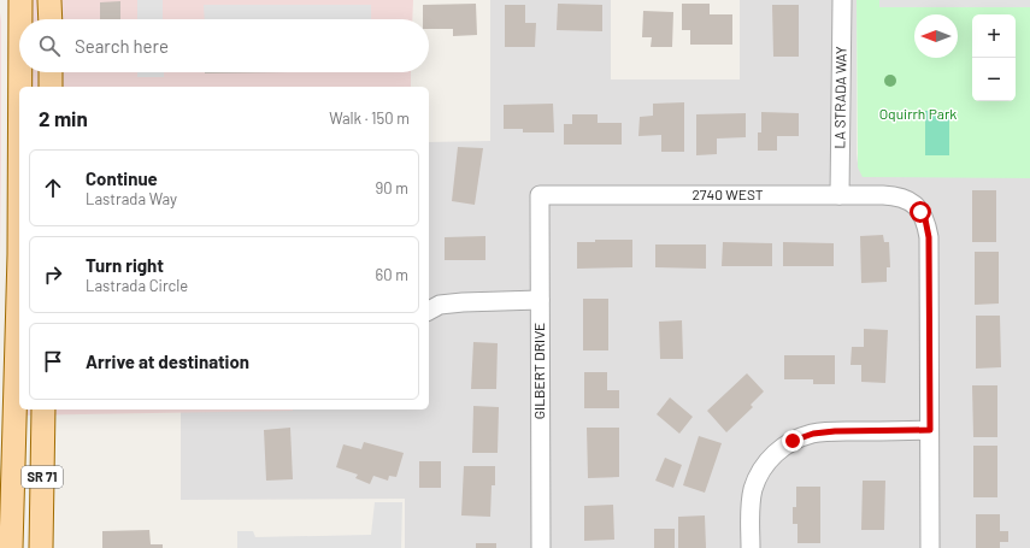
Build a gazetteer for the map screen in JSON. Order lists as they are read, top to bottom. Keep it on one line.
{"streets":{"main road":["SR 71"],"street":["LA STRADA WAY","2740 WEST","GILBERT DRIVE"]},"crossings":[["LA STRADA WAY","2740 WEST"],["2740 WEST","GILBERT DRIVE"]],"parks":["Oquirrh Park"],"north":"left","page":{"map_buttons":["+","−"],"search":"Search here","heading":["2 min","Walk · 150 m"],"list":[["Continue","Lastrada Way","90 m"],["Turn right","Lastrada Circle","60 m"],"Arrive at destination"]}}
